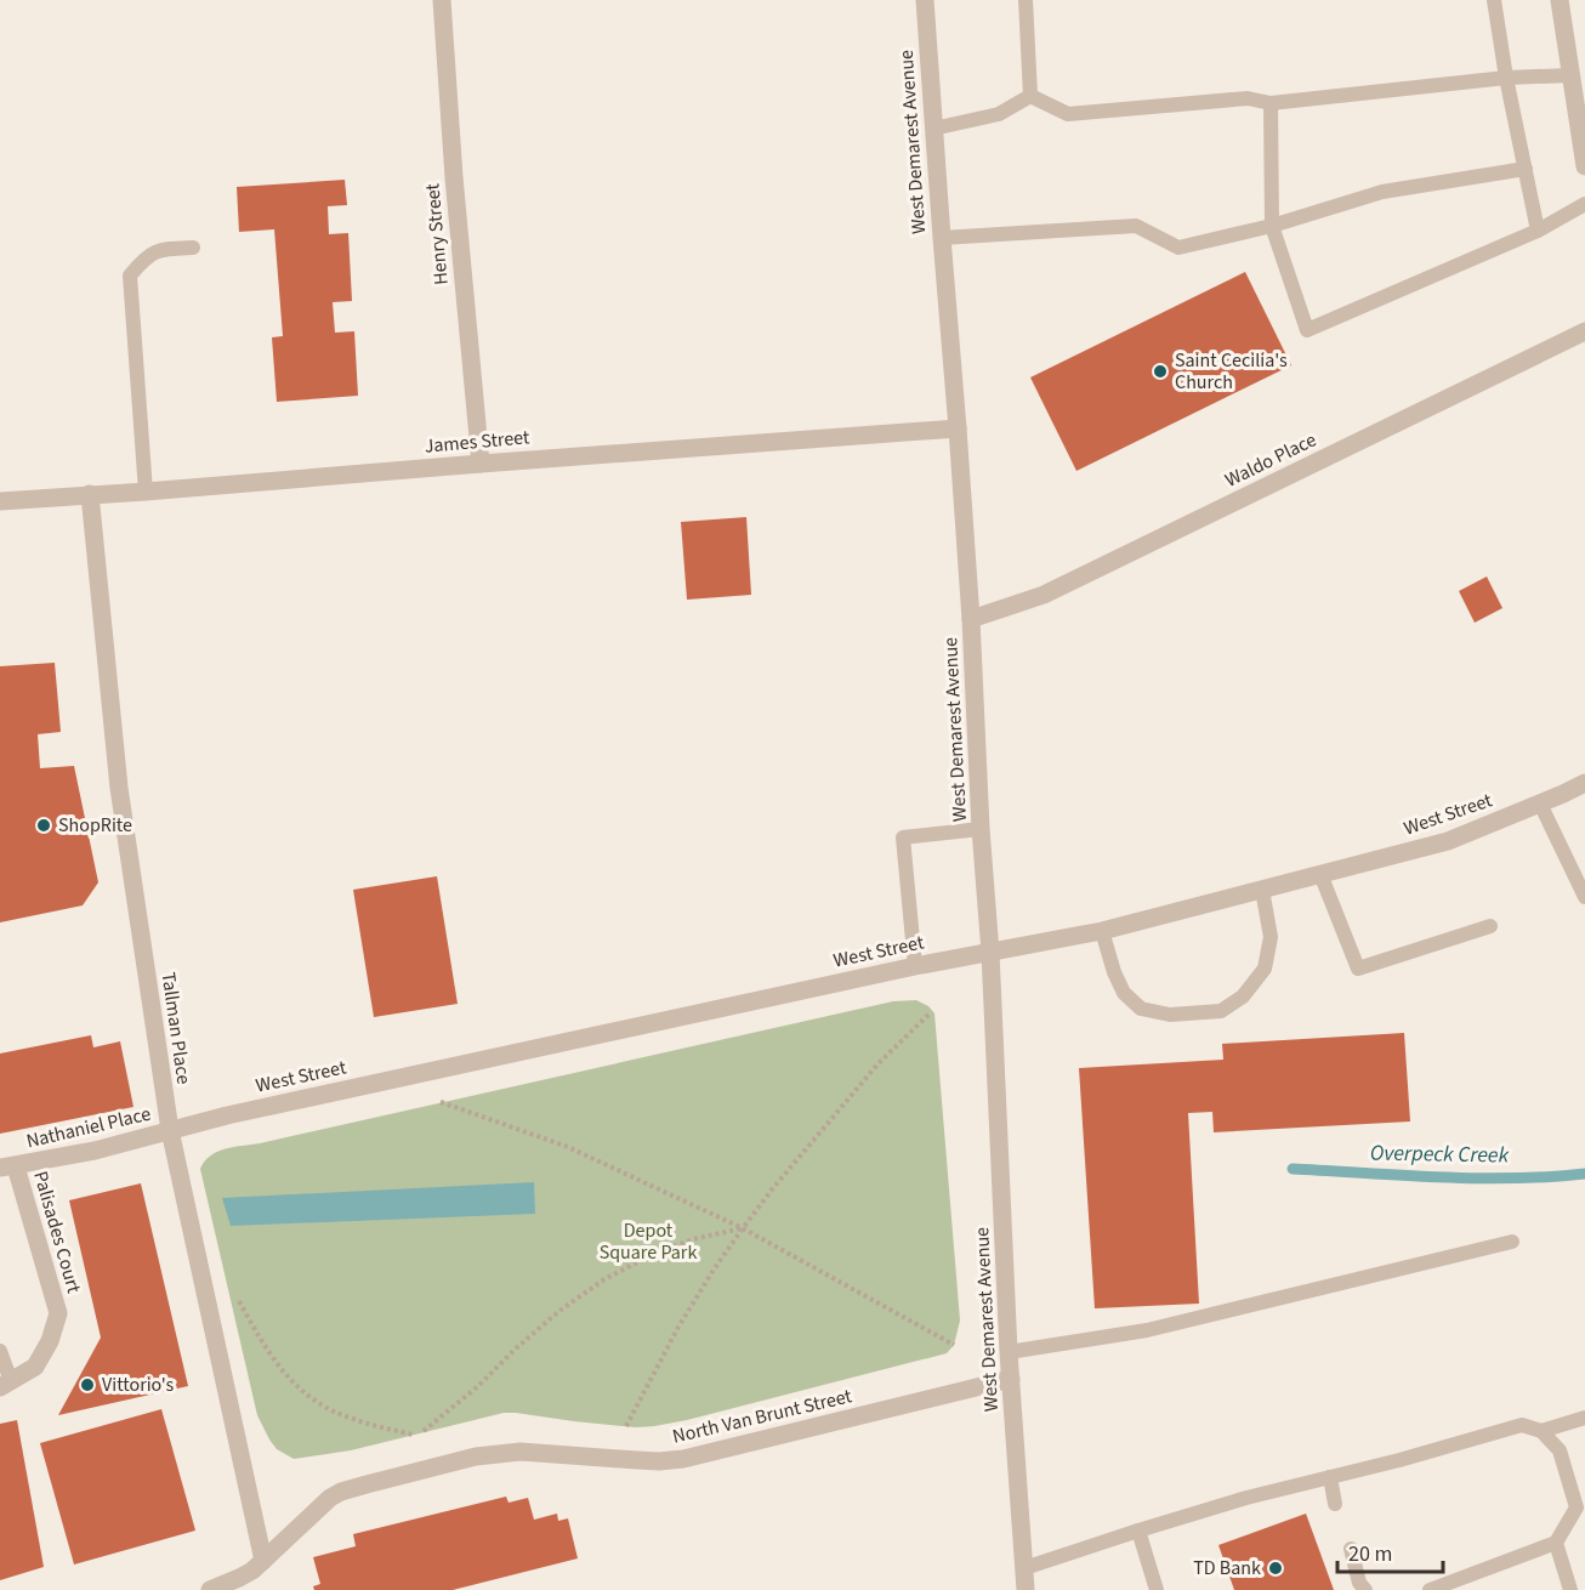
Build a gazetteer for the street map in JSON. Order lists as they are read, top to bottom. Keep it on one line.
{"streets":{"street":["West Demarest Avenue","Henry Street","James Street","Waldo Place","West Street","Tallman Place","Nathaniel Place","Palisades Court","North Van Brunt Street"]},"crossings":[["West Demarest Avenue","James Street"],["West Demarest Avenue","Waldo Place"],["West Demarest Avenue","West Street"],["West Demarest Avenue","North Van Brunt Street"],["Henry Street","James Street"],["James Street","Tallman Place"],["West Street","Tallman Place"],["West Street","Nathaniel Place"],["Tallman Place","Nathaniel Place"],["Tallman Place","North Van Brunt Street"],["Nathaniel Place","Palisades Court"]],"water":["Overpeck Creek"],"parks":["Depot Square Park"],"places":["Saint Cecilia's Church","ShopRite","Vittorio's","TD Bank"],"scale_bar":"20 m"}
